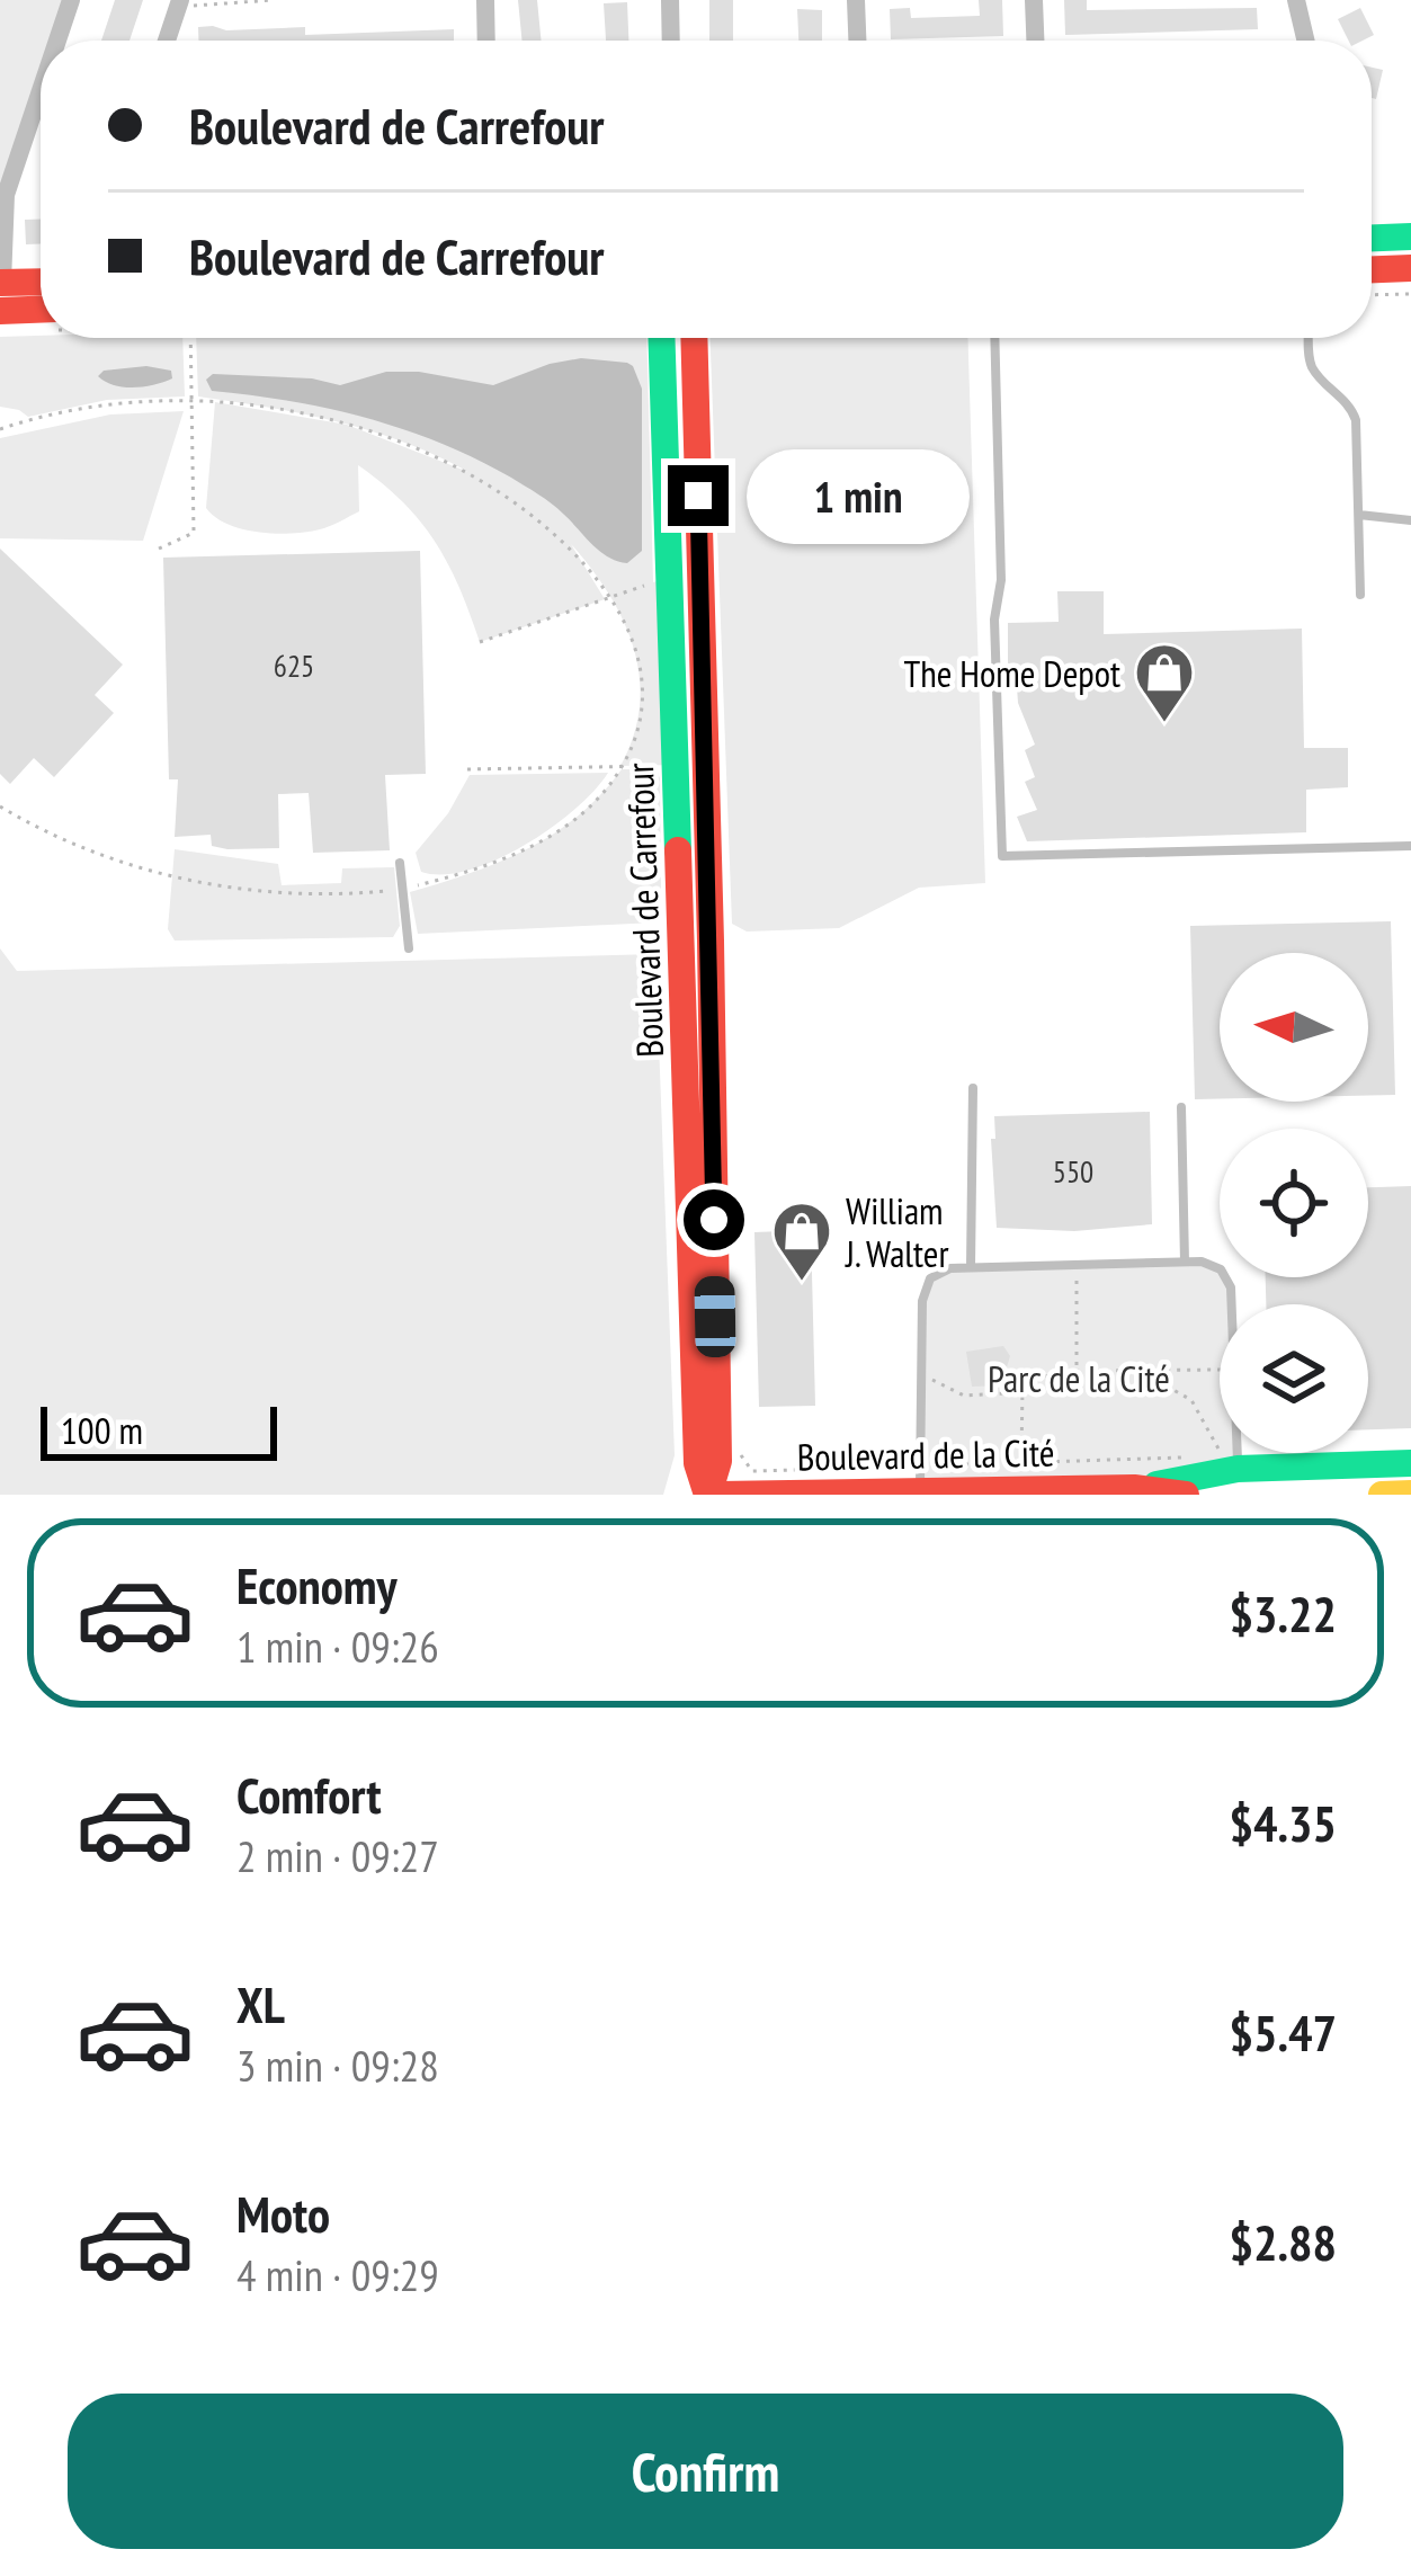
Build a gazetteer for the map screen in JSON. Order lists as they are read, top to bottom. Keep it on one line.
{"streets":{"street":["Boulevard de Carrefour","Boulevard de la Cité"]},"parks":["Parc de la Cité"],"places":{"shop":["The Home Depot","William J. Walter"]},"house_numbers":["625","550"],"scale_bar":"100 m","north":"left","page":{"banner":["Boulevard de Carrefour","Boulevard de Carrefour"],"bubble":"1 min","scale":"100 m","list":[{"name":"Economy","note":"1 min · 09:26","value":"$3.22"},{"name":"Comfort","note":"2 min · 09:27","value":"$4.35"},{"name":"XL","note":"3 min · 09:28","value":"$5.47"},{"name":"Moto","note":"4 min · 09:29","value":"$2.88"}],"buttons":"Confirm"}}
